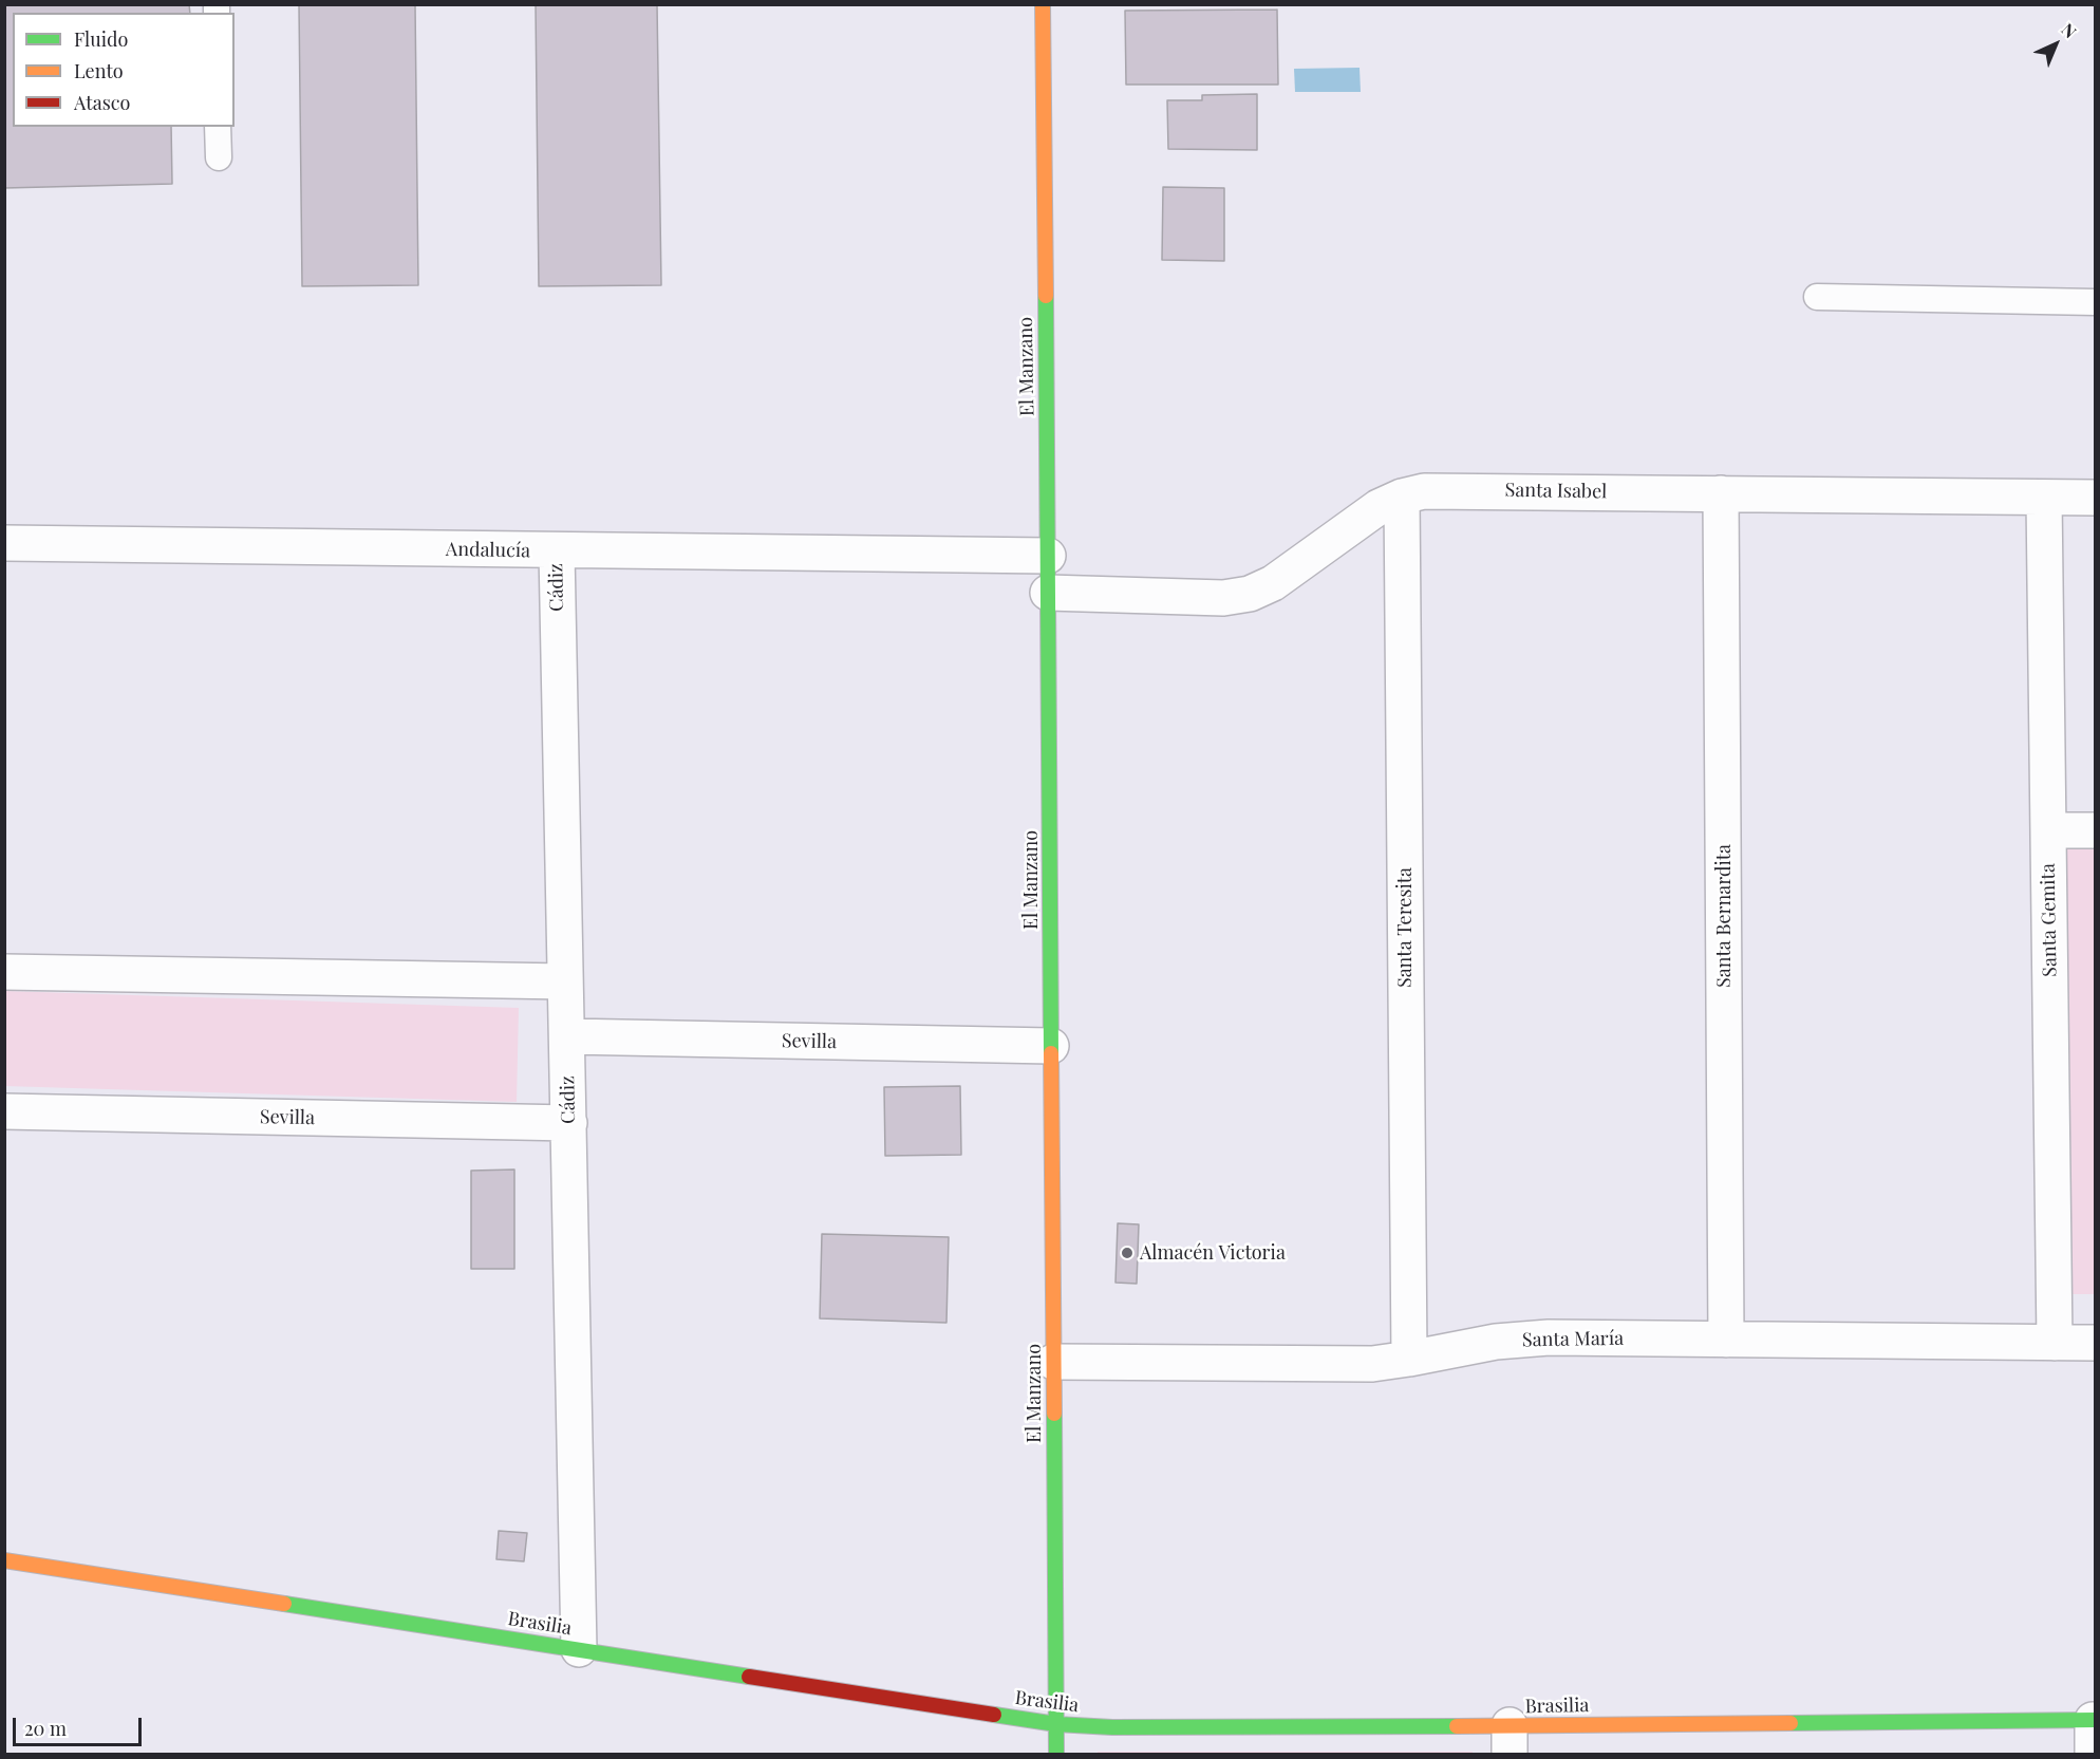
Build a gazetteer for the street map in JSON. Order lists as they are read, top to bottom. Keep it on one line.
{"streets":{"street":["El Manzano","Santa Isabel","Andalucía","Cádiz","Santa Bernardita","Santa Gemita","Santa Teresita","Sevilla","Santa María","Brasilia"]},"crossings":[["El Manzano","Santa Isabel"],["El Manzano","Andalucía"],["El Manzano","Sevilla"],["El Manzano","Santa María"],["El Manzano","Brasilia"],["Santa Isabel","Santa Bernardita"],["Santa Isabel","Santa Gemita"],["Santa Isabel","Santa Teresita"],["Andalucía","Cádiz"],["Cádiz","Sevilla"],["Cádiz","Brasilia"],["Santa Bernardita","Santa María"],["Santa Gemita","Santa María"],["Santa Teresita","Santa María"]],"places":["Almacén Victoria"],"legend":["Fluido","Lento","Atasco"],"scale_bar":"20 m","north":"top right"}
